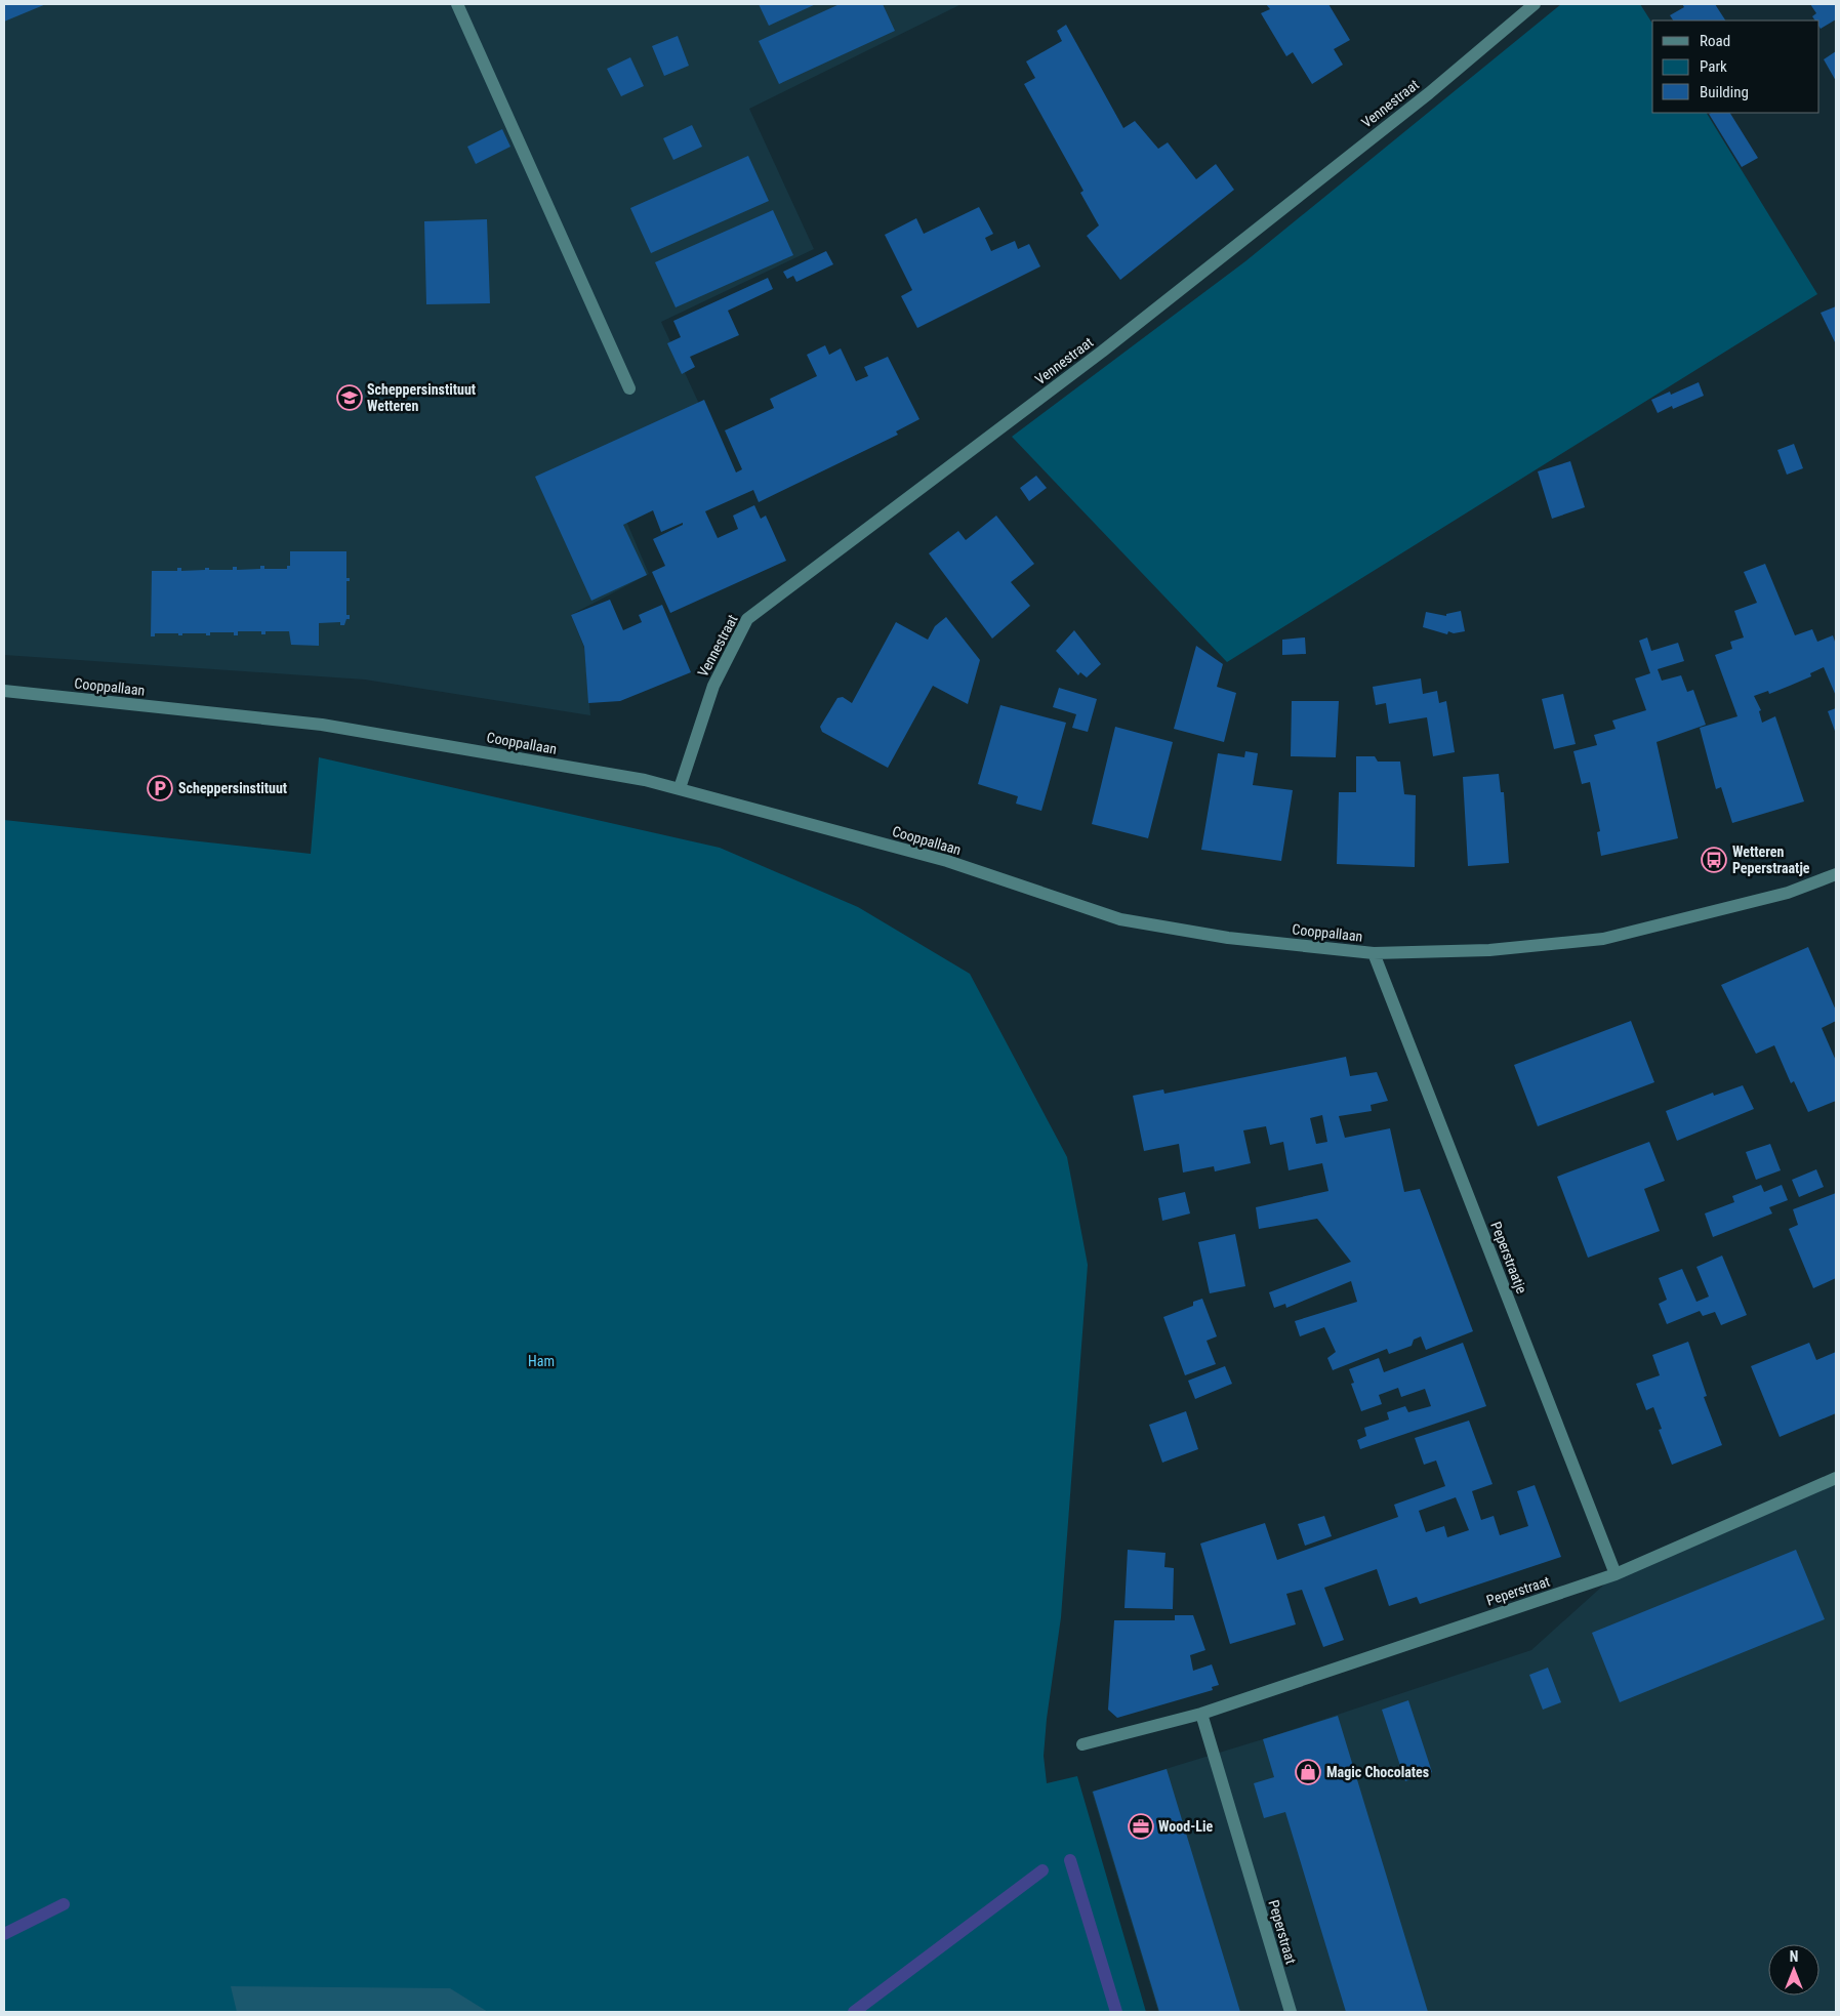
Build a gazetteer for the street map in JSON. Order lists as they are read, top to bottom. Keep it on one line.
{"streets":{"street":["Vennestraat","Cooppallaan","Peperstraatje","Peperstraat"]},"crossings":[["Vennestraat","Cooppallaan"],["Cooppallaan","Peperstraatje"],["Peperstraatje","Peperstraat"]],"parks":["Ham"],"places":{"school or university":["Scheppersinstituut Wetteren"],"parking":["Scheppersinstituut"],"bus stop":["Wetteren Peperstraatje"],"shop":["Magic Chocolates"],"office":["Wood-Lie"]},"legend":["Road","Park","Building"],"north":"top"}
